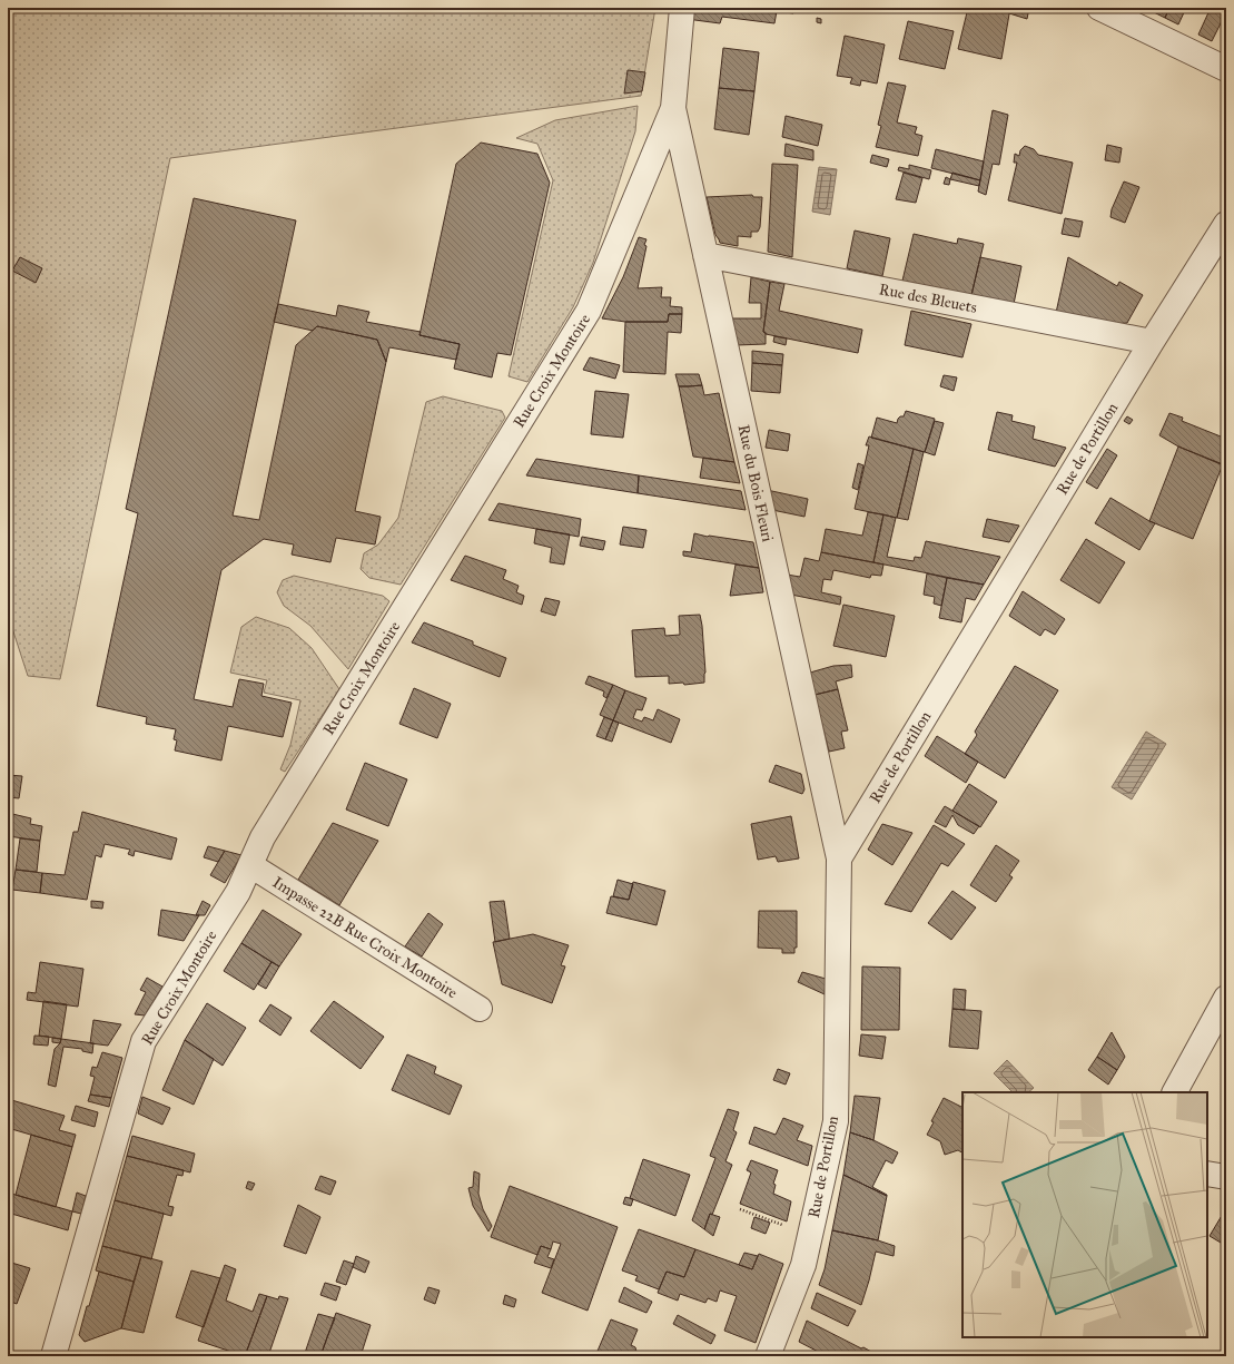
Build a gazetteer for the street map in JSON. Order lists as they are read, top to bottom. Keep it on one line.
{"streets":{"street":["Rue des Bleuets","Rue Croix Montoire","Rue de Portillon","Rue du Bois Fleuri","Impasse 22B Rue Croix Montoire"]},"crossings":[["Rue des Bleuets","Rue de Portillon"],["Rue des Bleuets","Rue du Bois Fleuri"],["Rue Croix Montoire","Rue du Bois Fleuri"],["Rue Croix Montoire","Impasse 22B Rue Croix Montoire"],["Rue de Portillon","Rue du Bois Fleuri"]]}
